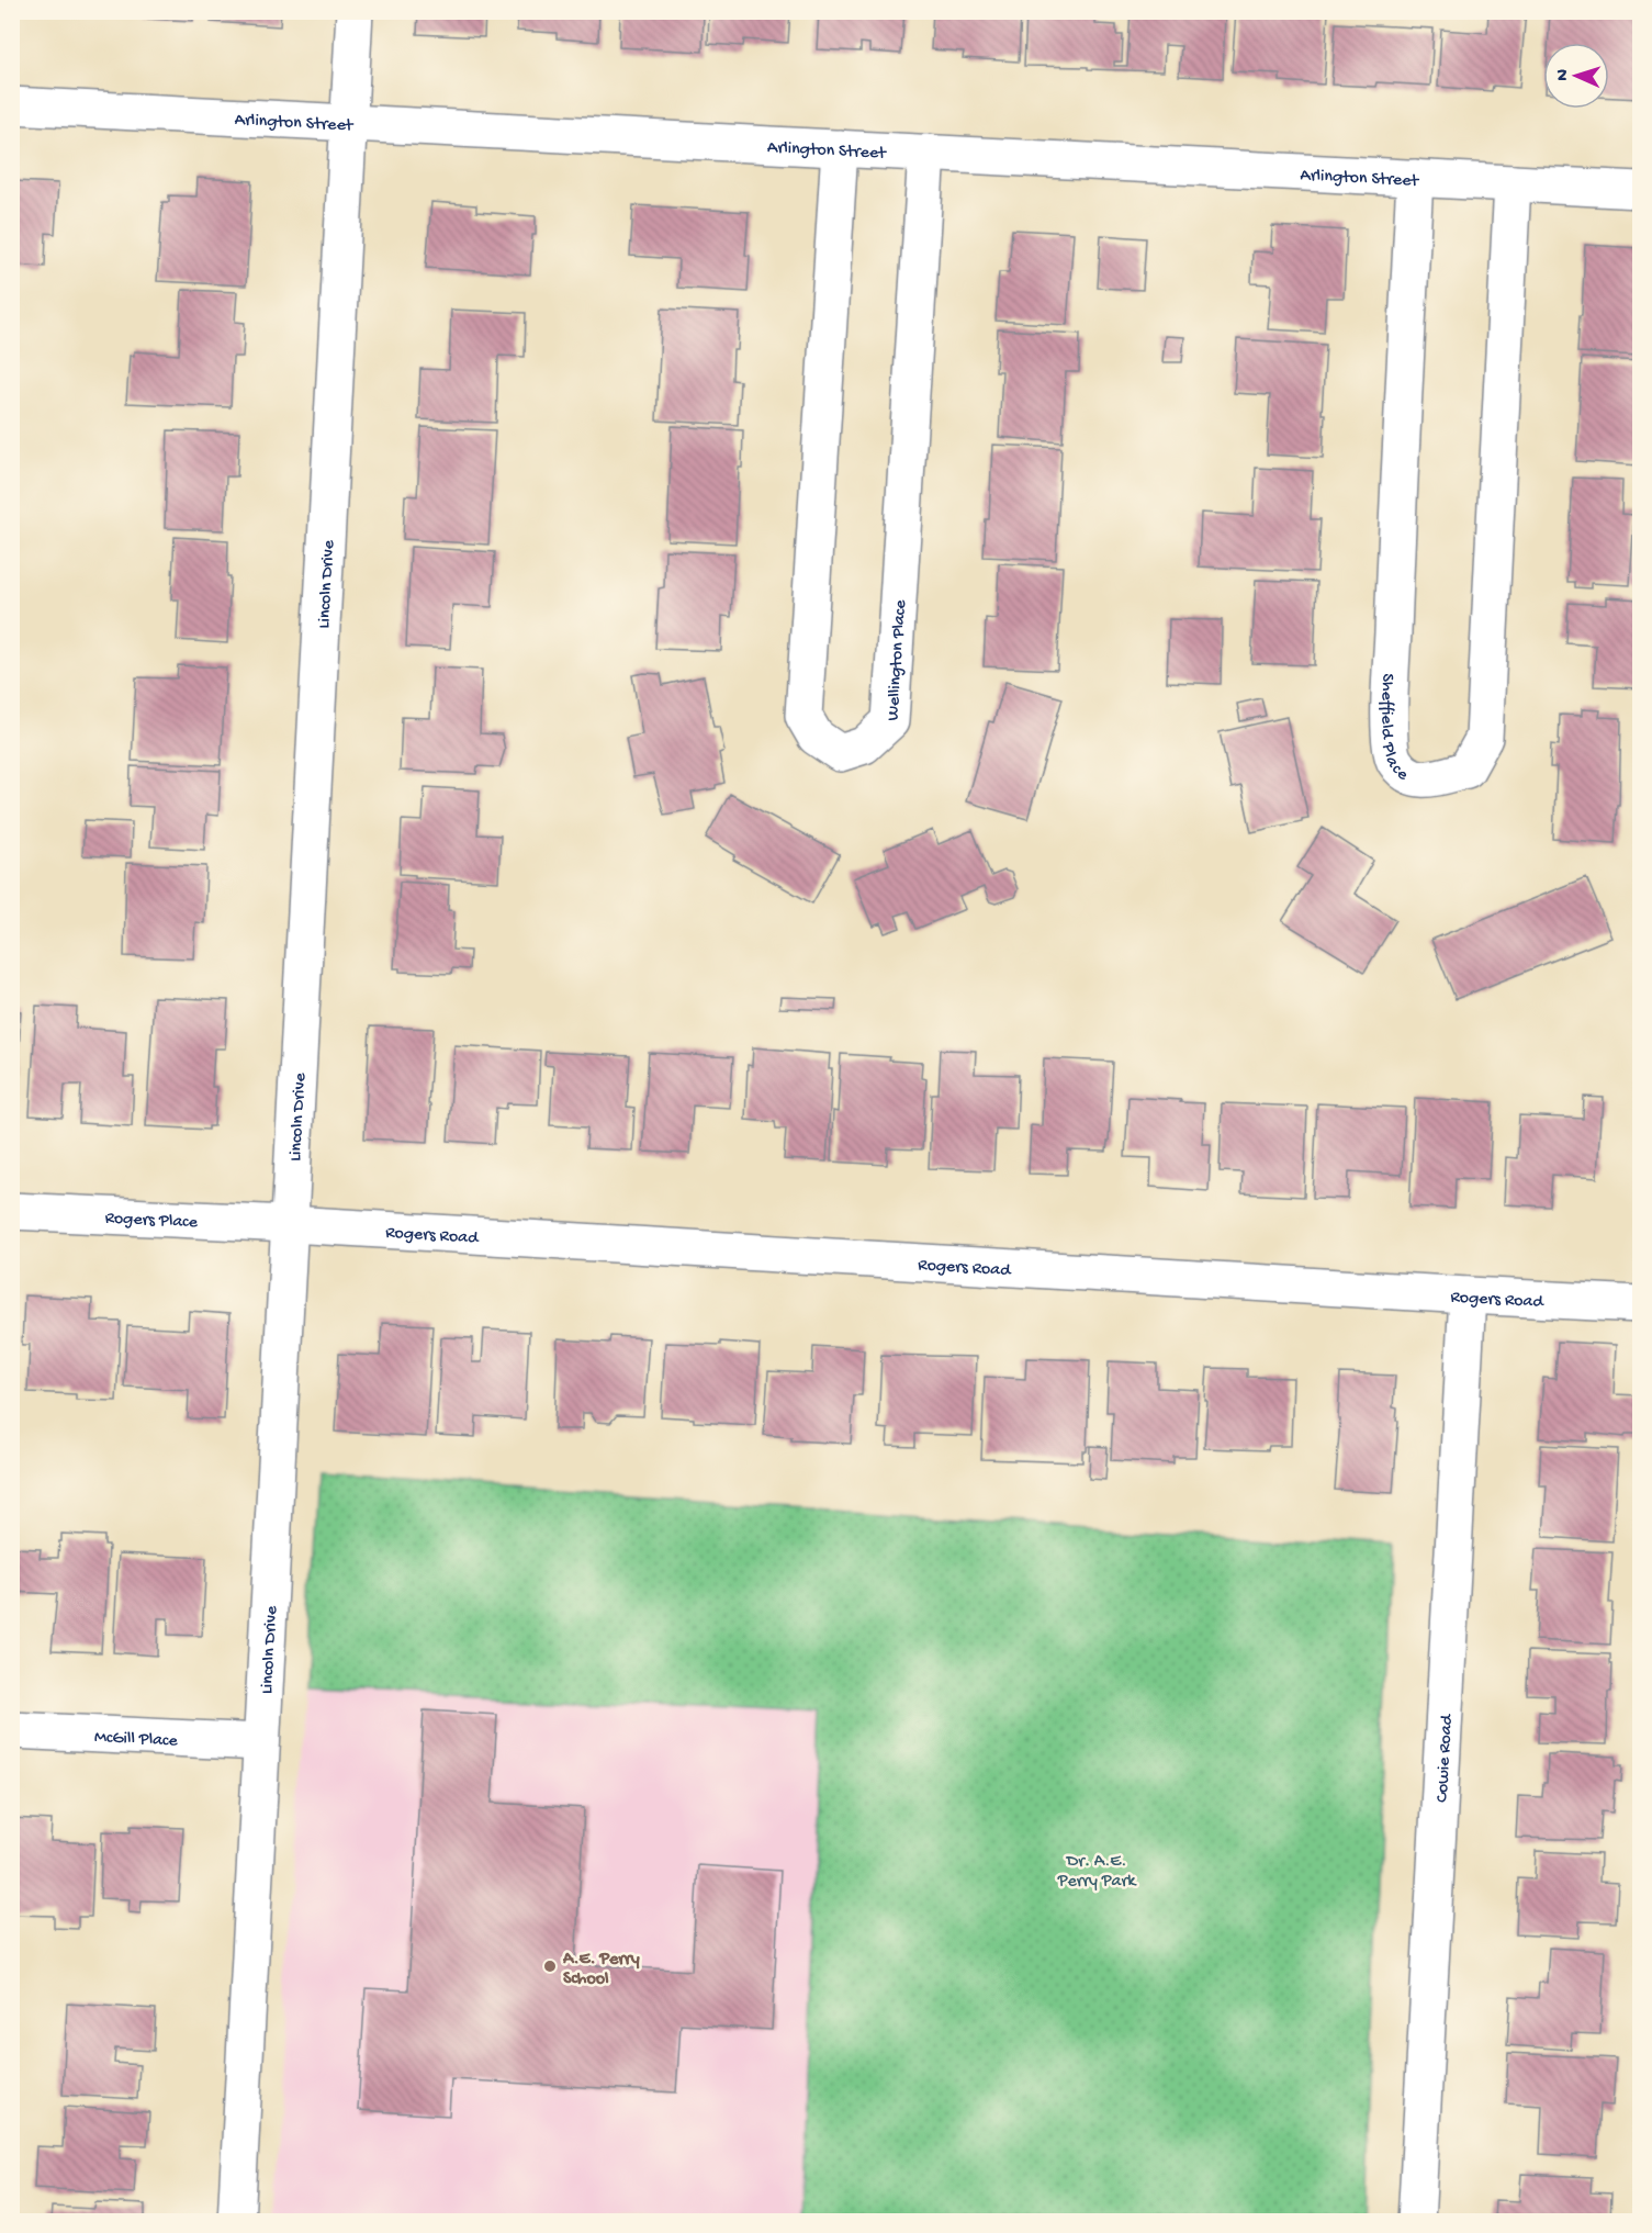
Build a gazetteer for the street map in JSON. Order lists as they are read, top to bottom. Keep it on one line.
{"streets":{"street":["Arlington Street","Lincoln Drive","Wellington Place","Sheffield Place","Rogers Place","Rogers Road","McGill Place","Cowie Road"]},"crossings":[["Arlington Street","Lincoln Drive"],["Arlington Street","Wellington Place"],["Arlington Street","Sheffield Place"],["Lincoln Drive","Rogers Place"],["Lincoln Drive","Rogers Road"],["Lincoln Drive","McGill Place"],["Rogers Place","Rogers Road"],["Rogers Road","Cowie Road"]],"parks":["Dr. A.E. Perry Park"],"places":["A.E. Perry School"],"north":"left"}
